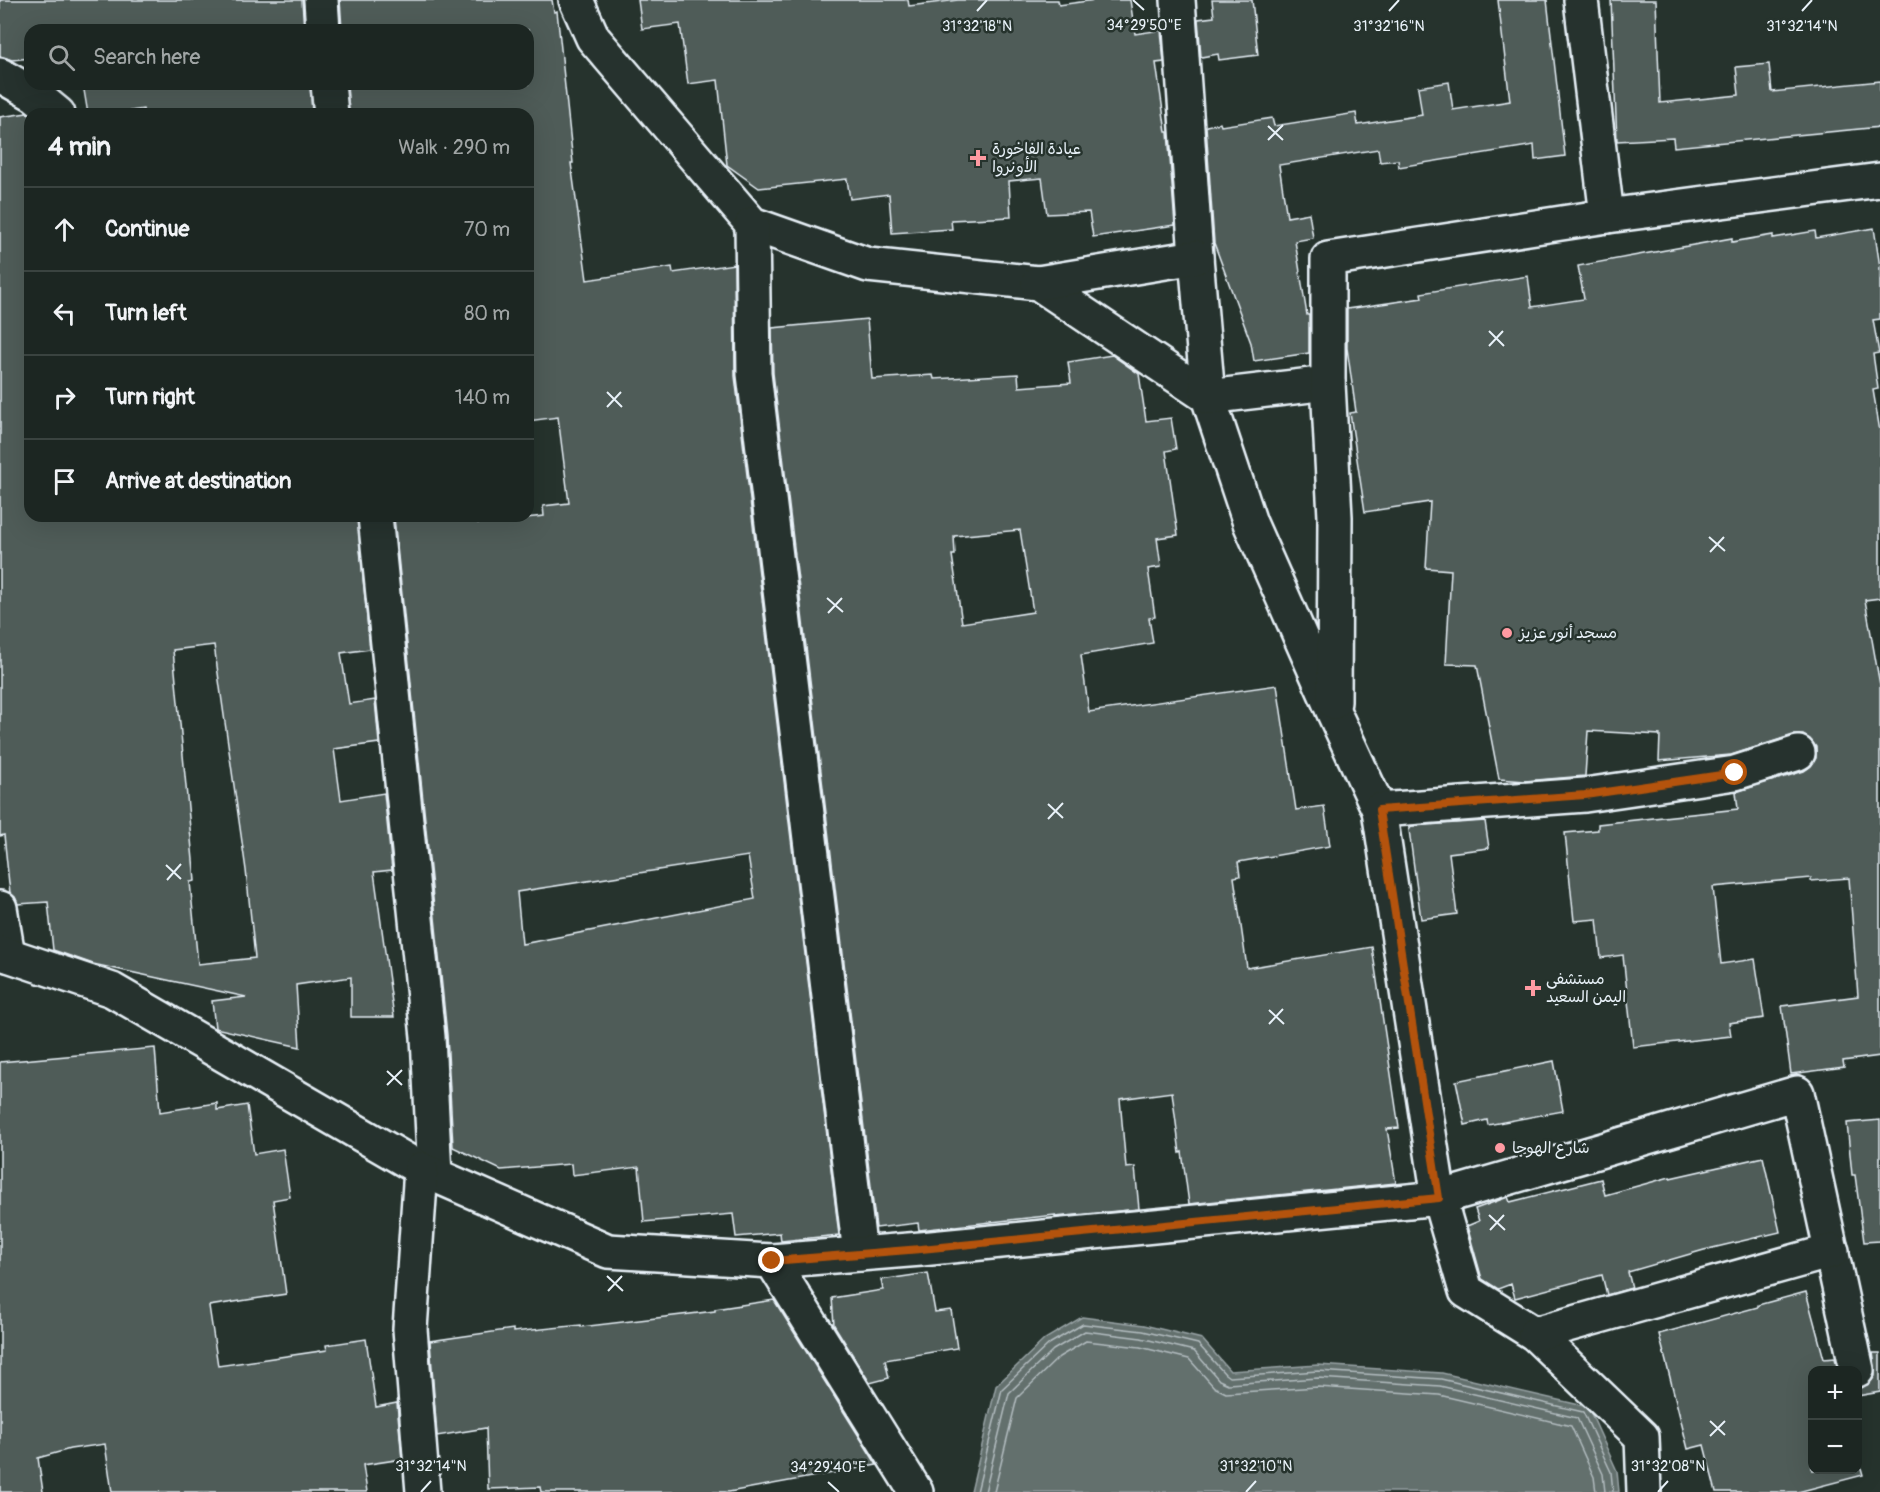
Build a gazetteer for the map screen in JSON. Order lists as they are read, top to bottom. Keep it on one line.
{"places":{"health":["عيادة الفاخورة الأونروا","مستشفى اليمن السعيد"],"other":["مسجد أنور عزيز","شارع الهوجا"]},"page":{"search":"Search here","heading":["4 min","Walk · 290 m"],"list":[["Continue","70 m"],["Turn left","80 m"],["Turn right","140 m"],"Arrive at destination"],"map_buttons":["+","−"]},"coordinates":["34°29'50\"E","31°32'18\"N","31°32'16\"N","31°32'14\"N","31°32'10\"N","31°32'08\"N","34°29'40\"E"]}
